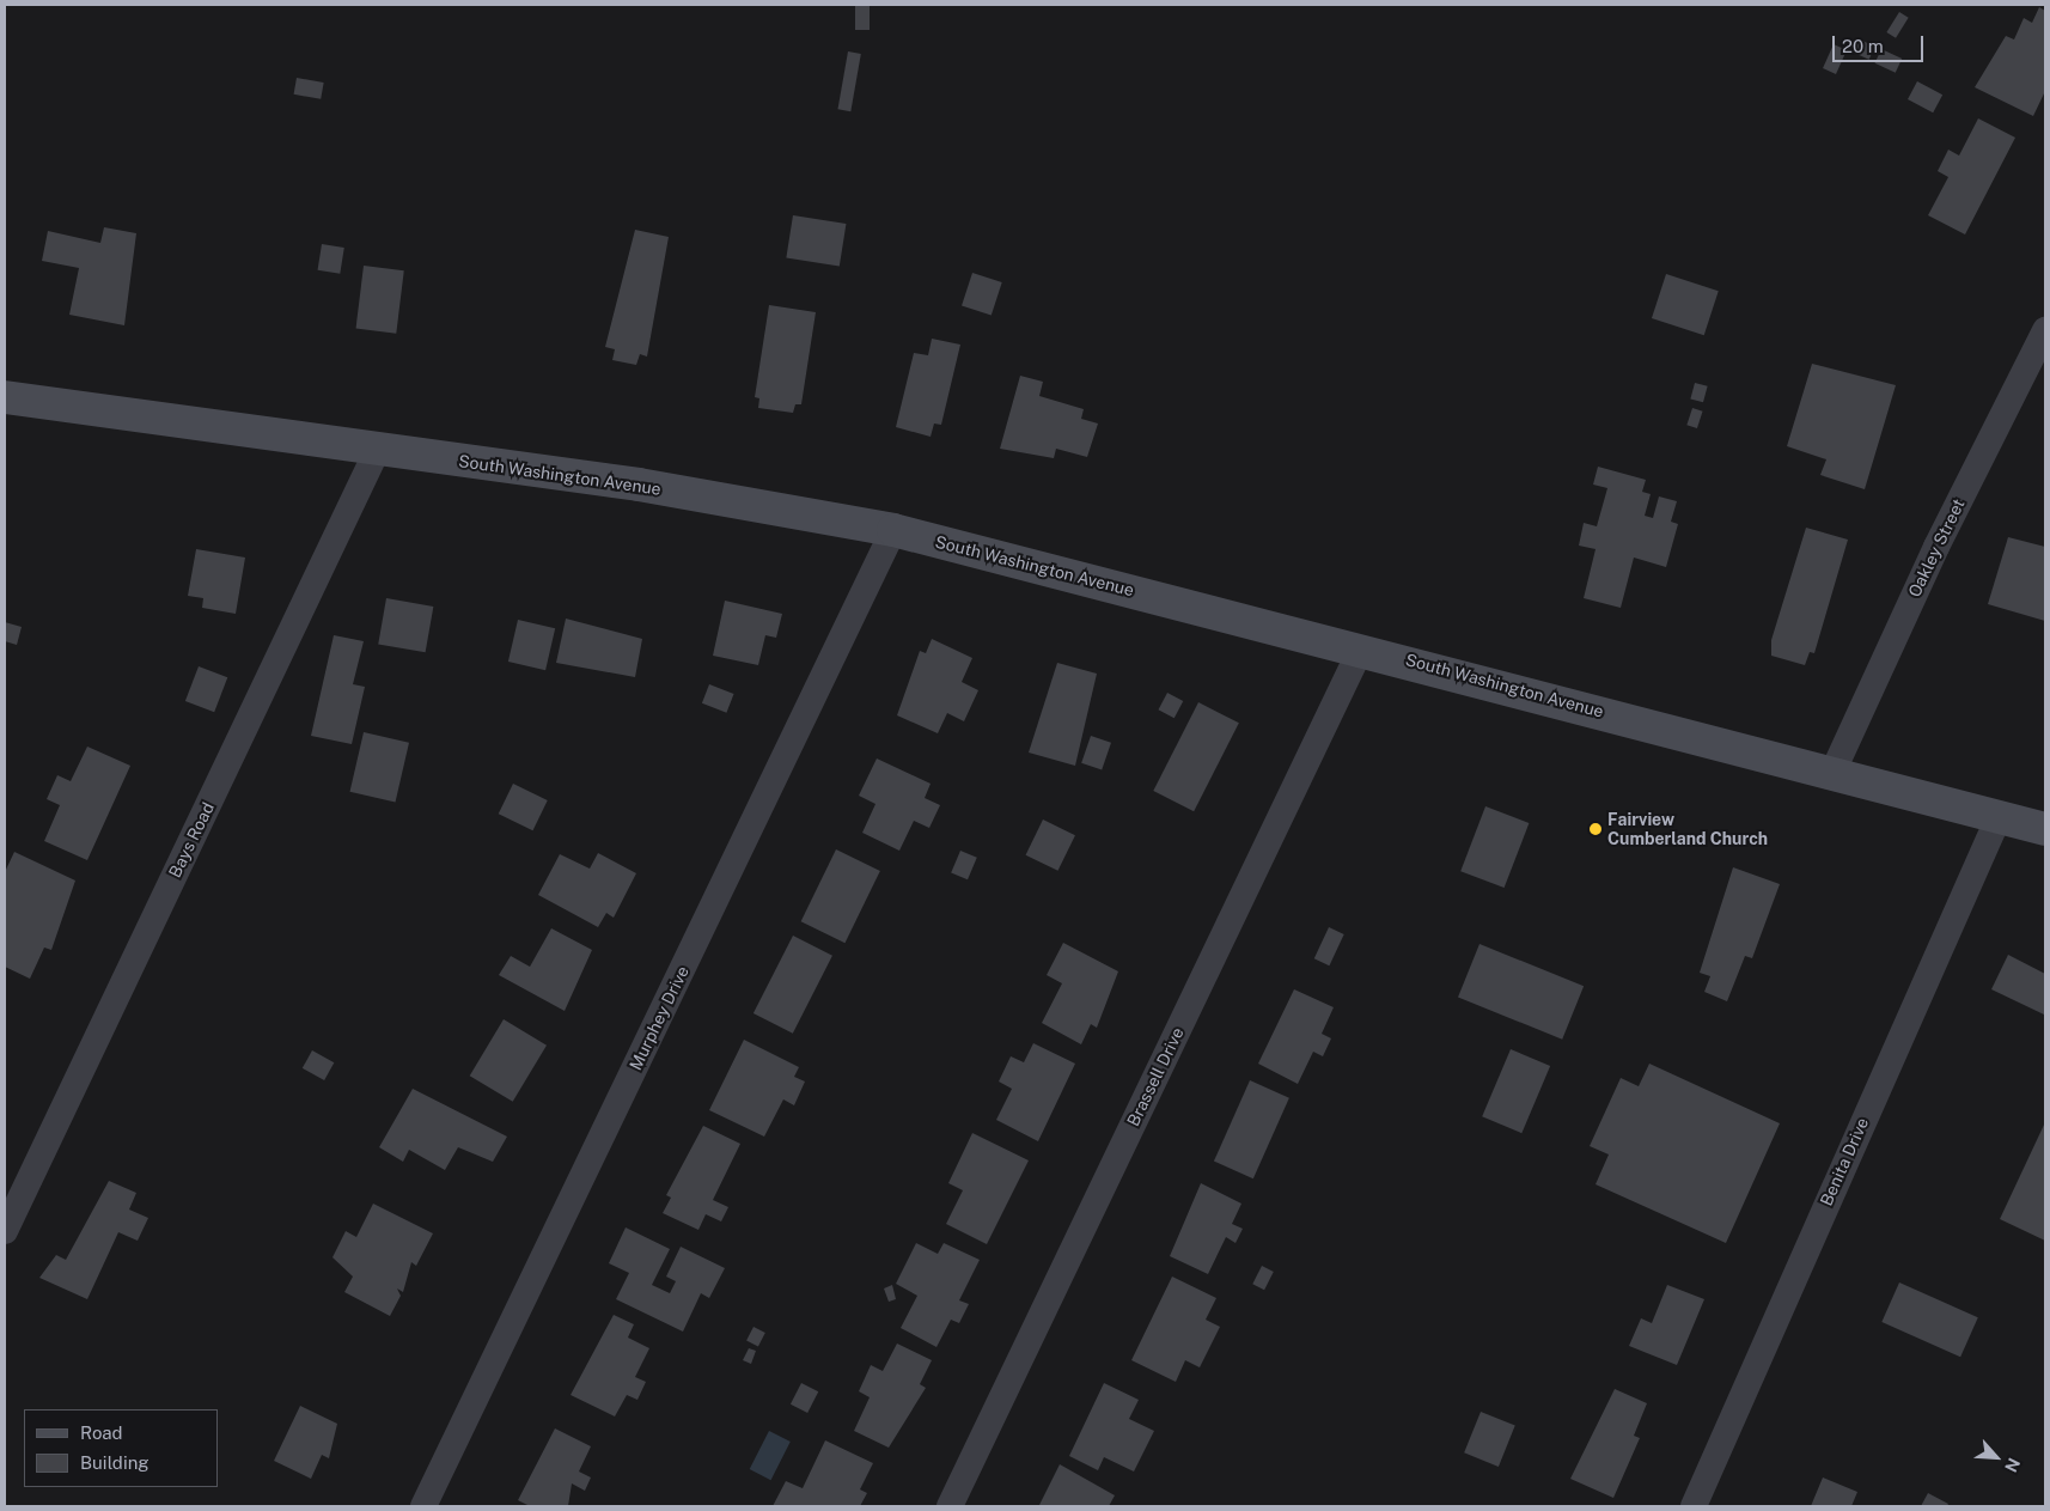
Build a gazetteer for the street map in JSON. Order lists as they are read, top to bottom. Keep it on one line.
{"streets":{"street":["South Washington Avenue","Oakley Street","Bays Road","Murphey Drive","Brassell Drive","Benita Drive"]},"crossings":[["South Washington Avenue","Oakley Street"],["South Washington Avenue","Bays Road"],["South Washington Avenue","Murphey Drive"],["South Washington Avenue","Brassell Drive"],["South Washington Avenue","Benita Drive"]],"places":["Fairview Cumberland Church"],"legend":["Road","Building"],"scale_bar":"20 m","north":"bottom right"}
